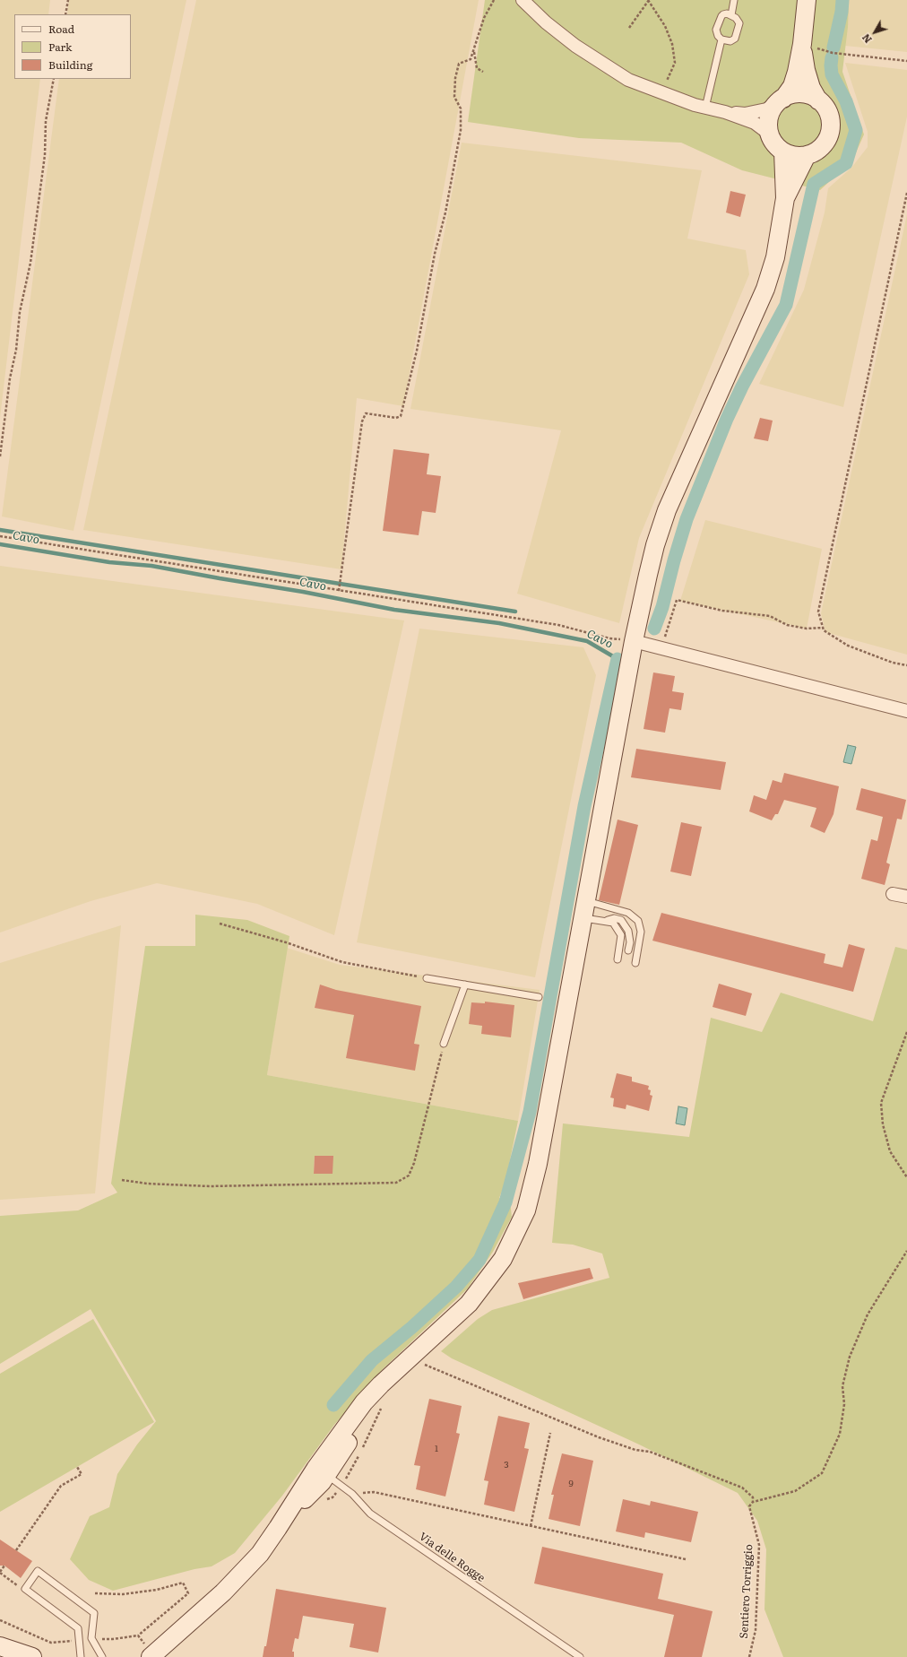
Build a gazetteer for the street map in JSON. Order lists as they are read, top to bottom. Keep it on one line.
{"streets":{"lane":["Via delle Rogge"],"path":["Sentiero Torriggio"]},"water":["Cavo"],"house_numbers":["1","3","9"],"legend":["Road","Park","Building"],"north":"bottom left"}
